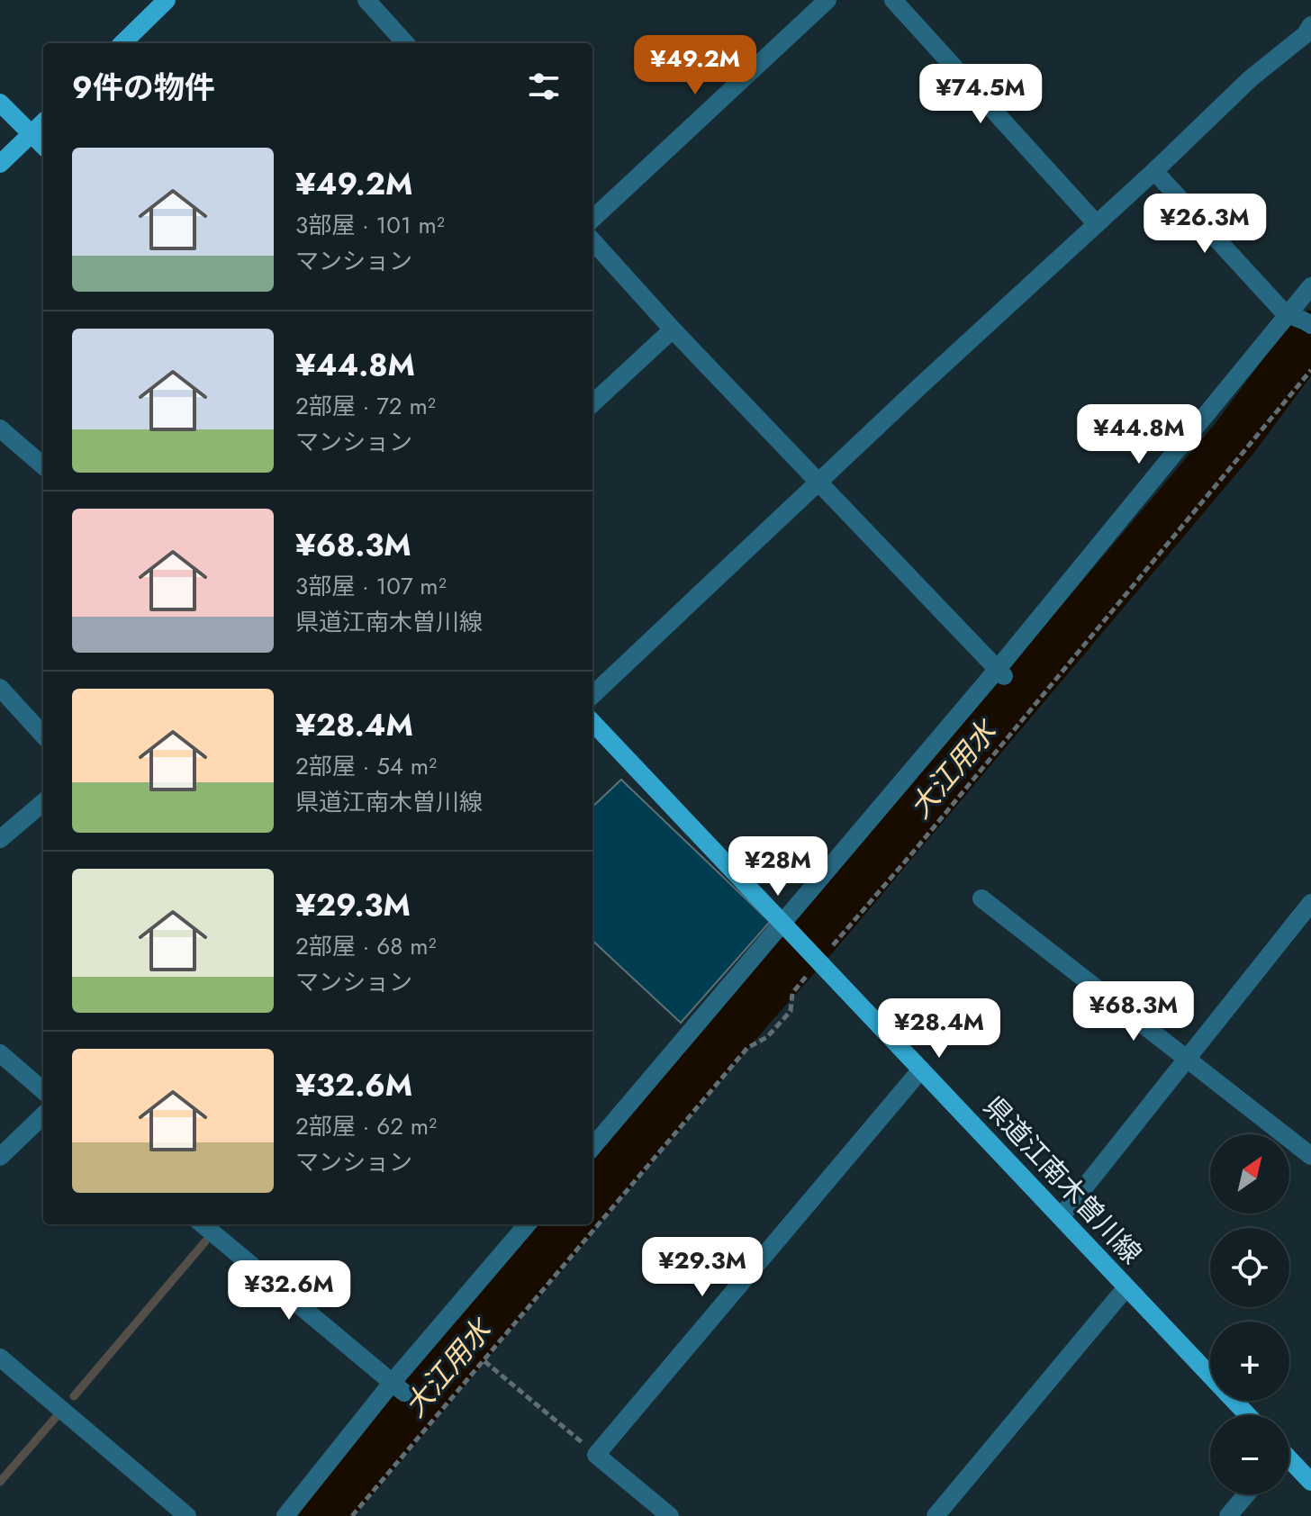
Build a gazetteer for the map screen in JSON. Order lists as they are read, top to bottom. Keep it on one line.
{"streets":{"main road":["県道江南木曽川線"]},"water":["大江用水"],"north":"top right","page":{"price":["¥49.2M","¥74.5M","¥26.3M","¥44.8M","¥28M","¥68.3M","¥28.4M","¥29.3M","¥32.6M"],"heading":"9件の物件","list":[{"name":"¥49.2M","note":"3部屋 · 101 m² · マンション"},{"name":"¥44.8M","note":"2部屋 · 72 m² · マンション"},{"name":"¥68.3M","note":"3部屋 · 107 m² · 県道江南木曽川線"},{"name":"¥28.4M","note":"2部屋 · 54 m² · 県道江南木曽川線"},{"name":"¥29.3M","note":"2部屋 · 68 m² · マンション"},{"name":"¥32.6M","note":"2部屋 · 62 m² · マンション"}],"map_buttons":["+","−"]}}
